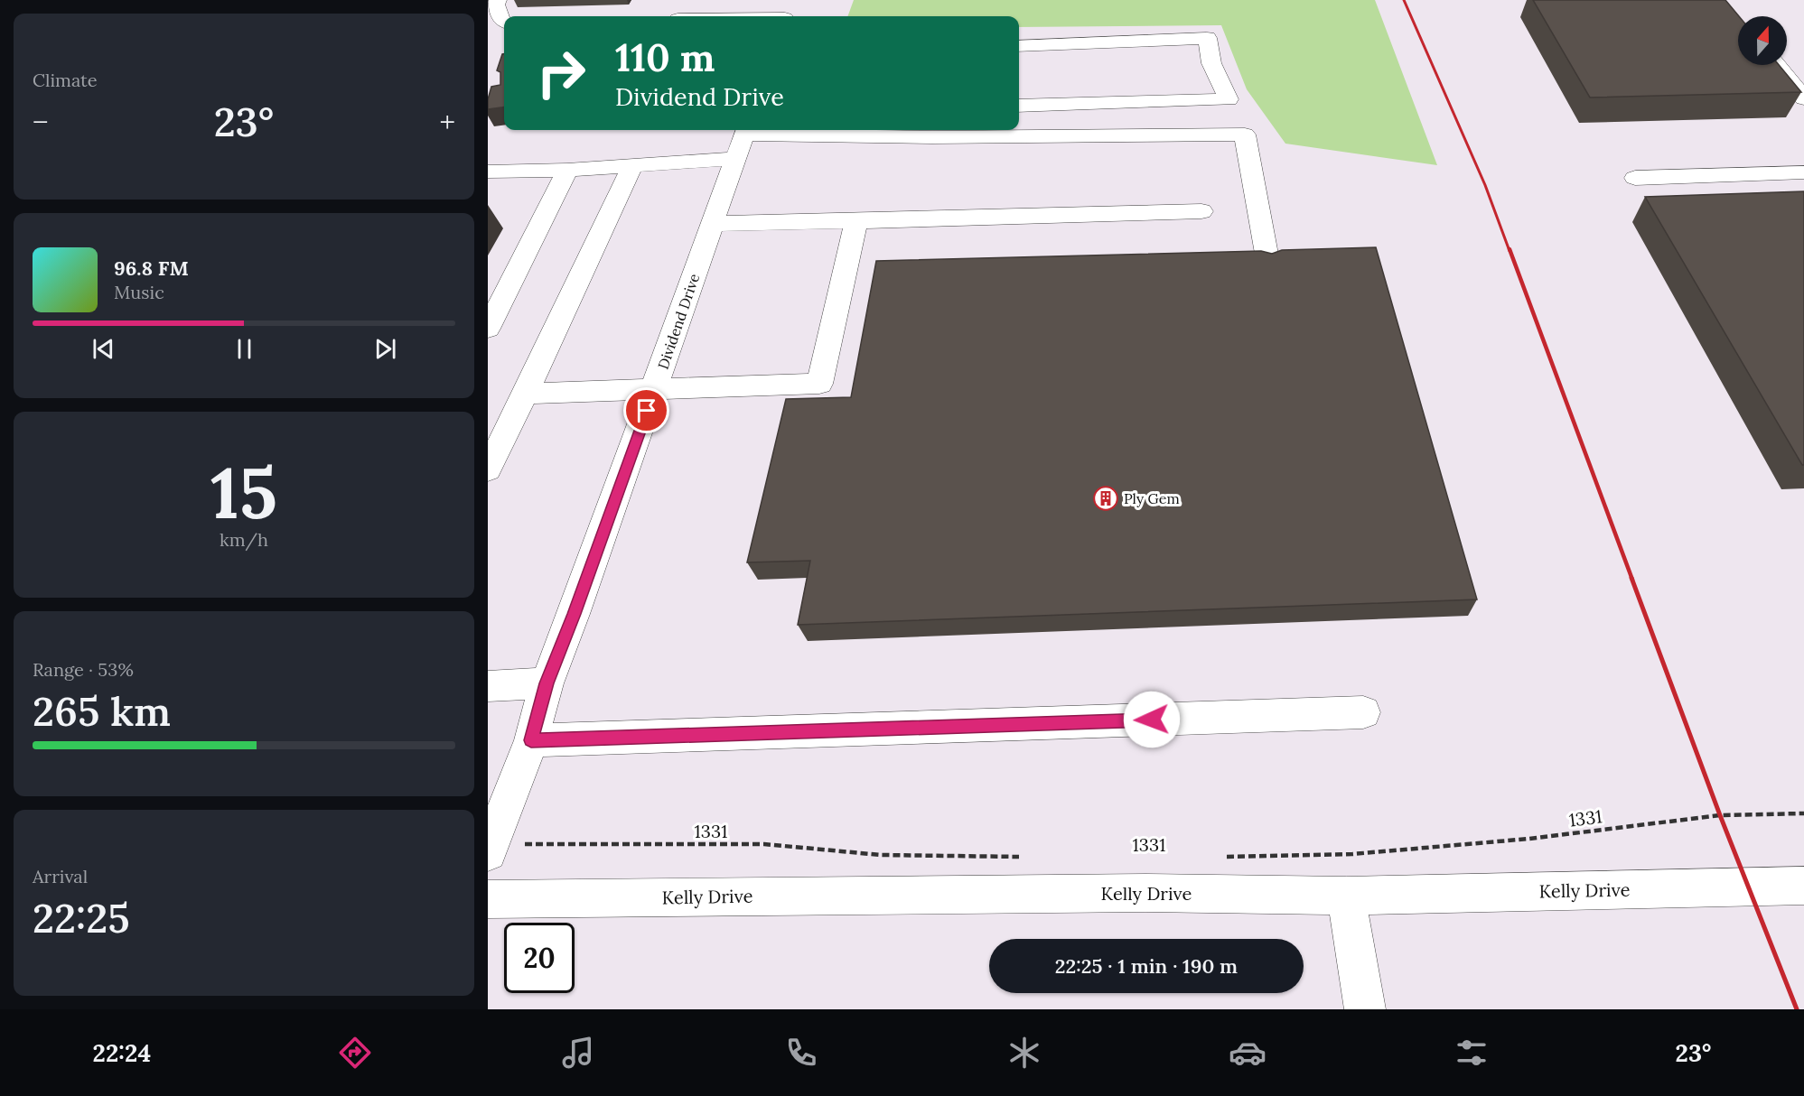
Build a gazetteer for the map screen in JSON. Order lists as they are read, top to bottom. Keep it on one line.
{"streets":{"street":["Dividend Drive","Kelly Drive"],"path":["1331"]},"crossings":[["Dividend Drive","1331"]],"places":{"building":["Ply Gem"]},"north":"top","page":{"tile":["Climate",["15","km/h"],["Range · 53%","265 km"],["Arrival","22:25"]],"turn":["110 m","Dividend Drive"],"heat":["−","23°","+"],"song":["96.8 FM","Music"],"limit":"20","trip":"22:25 · 1 min · 190 m","tabs":["22:24","23°"]}}
